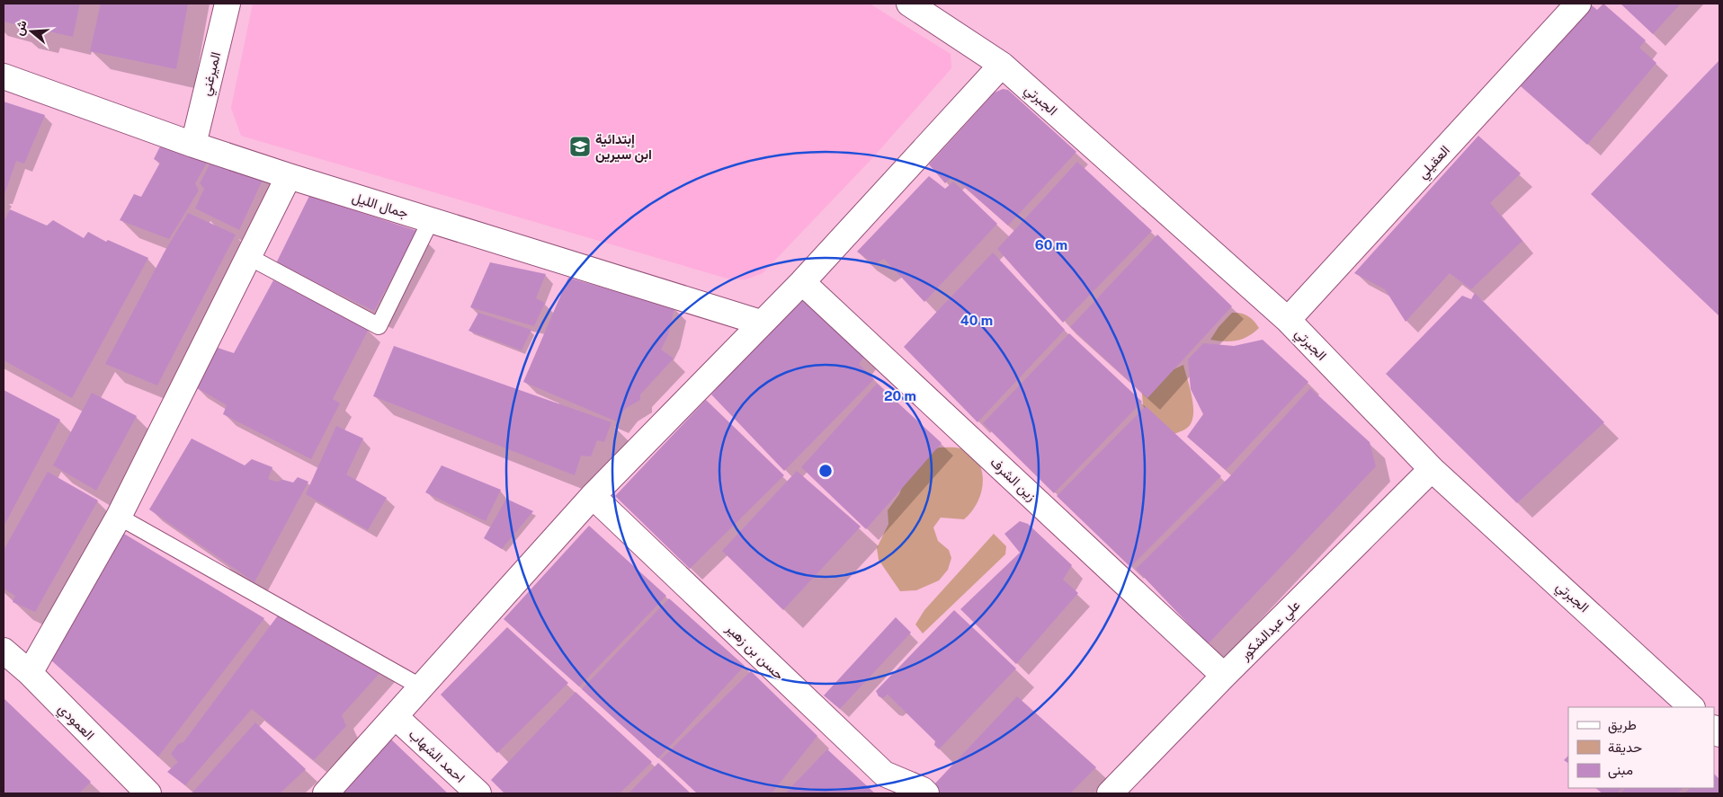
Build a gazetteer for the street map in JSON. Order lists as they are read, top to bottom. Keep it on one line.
{"streets":{"street":["الميرغني","الجبرتي","العقيلي","جمال الليل","زين الشرف","علي عبدالشكور","حسن بن زهير","العمودي","احمد الشهاب"]},"crossings":[["الميرغني","جمال الليل"],["الجبرتي","العقيلي"],["الجبرتي","علي عبدالشكور"],["زين الشرف","علي عبدالشكور"]],"places":{"school or university":["إبتدائية ابن سيرين"]},"legend":["طريق","حديقة","مبنى"],"north":"left","rings":["60 m","40 m","20 m"]}
